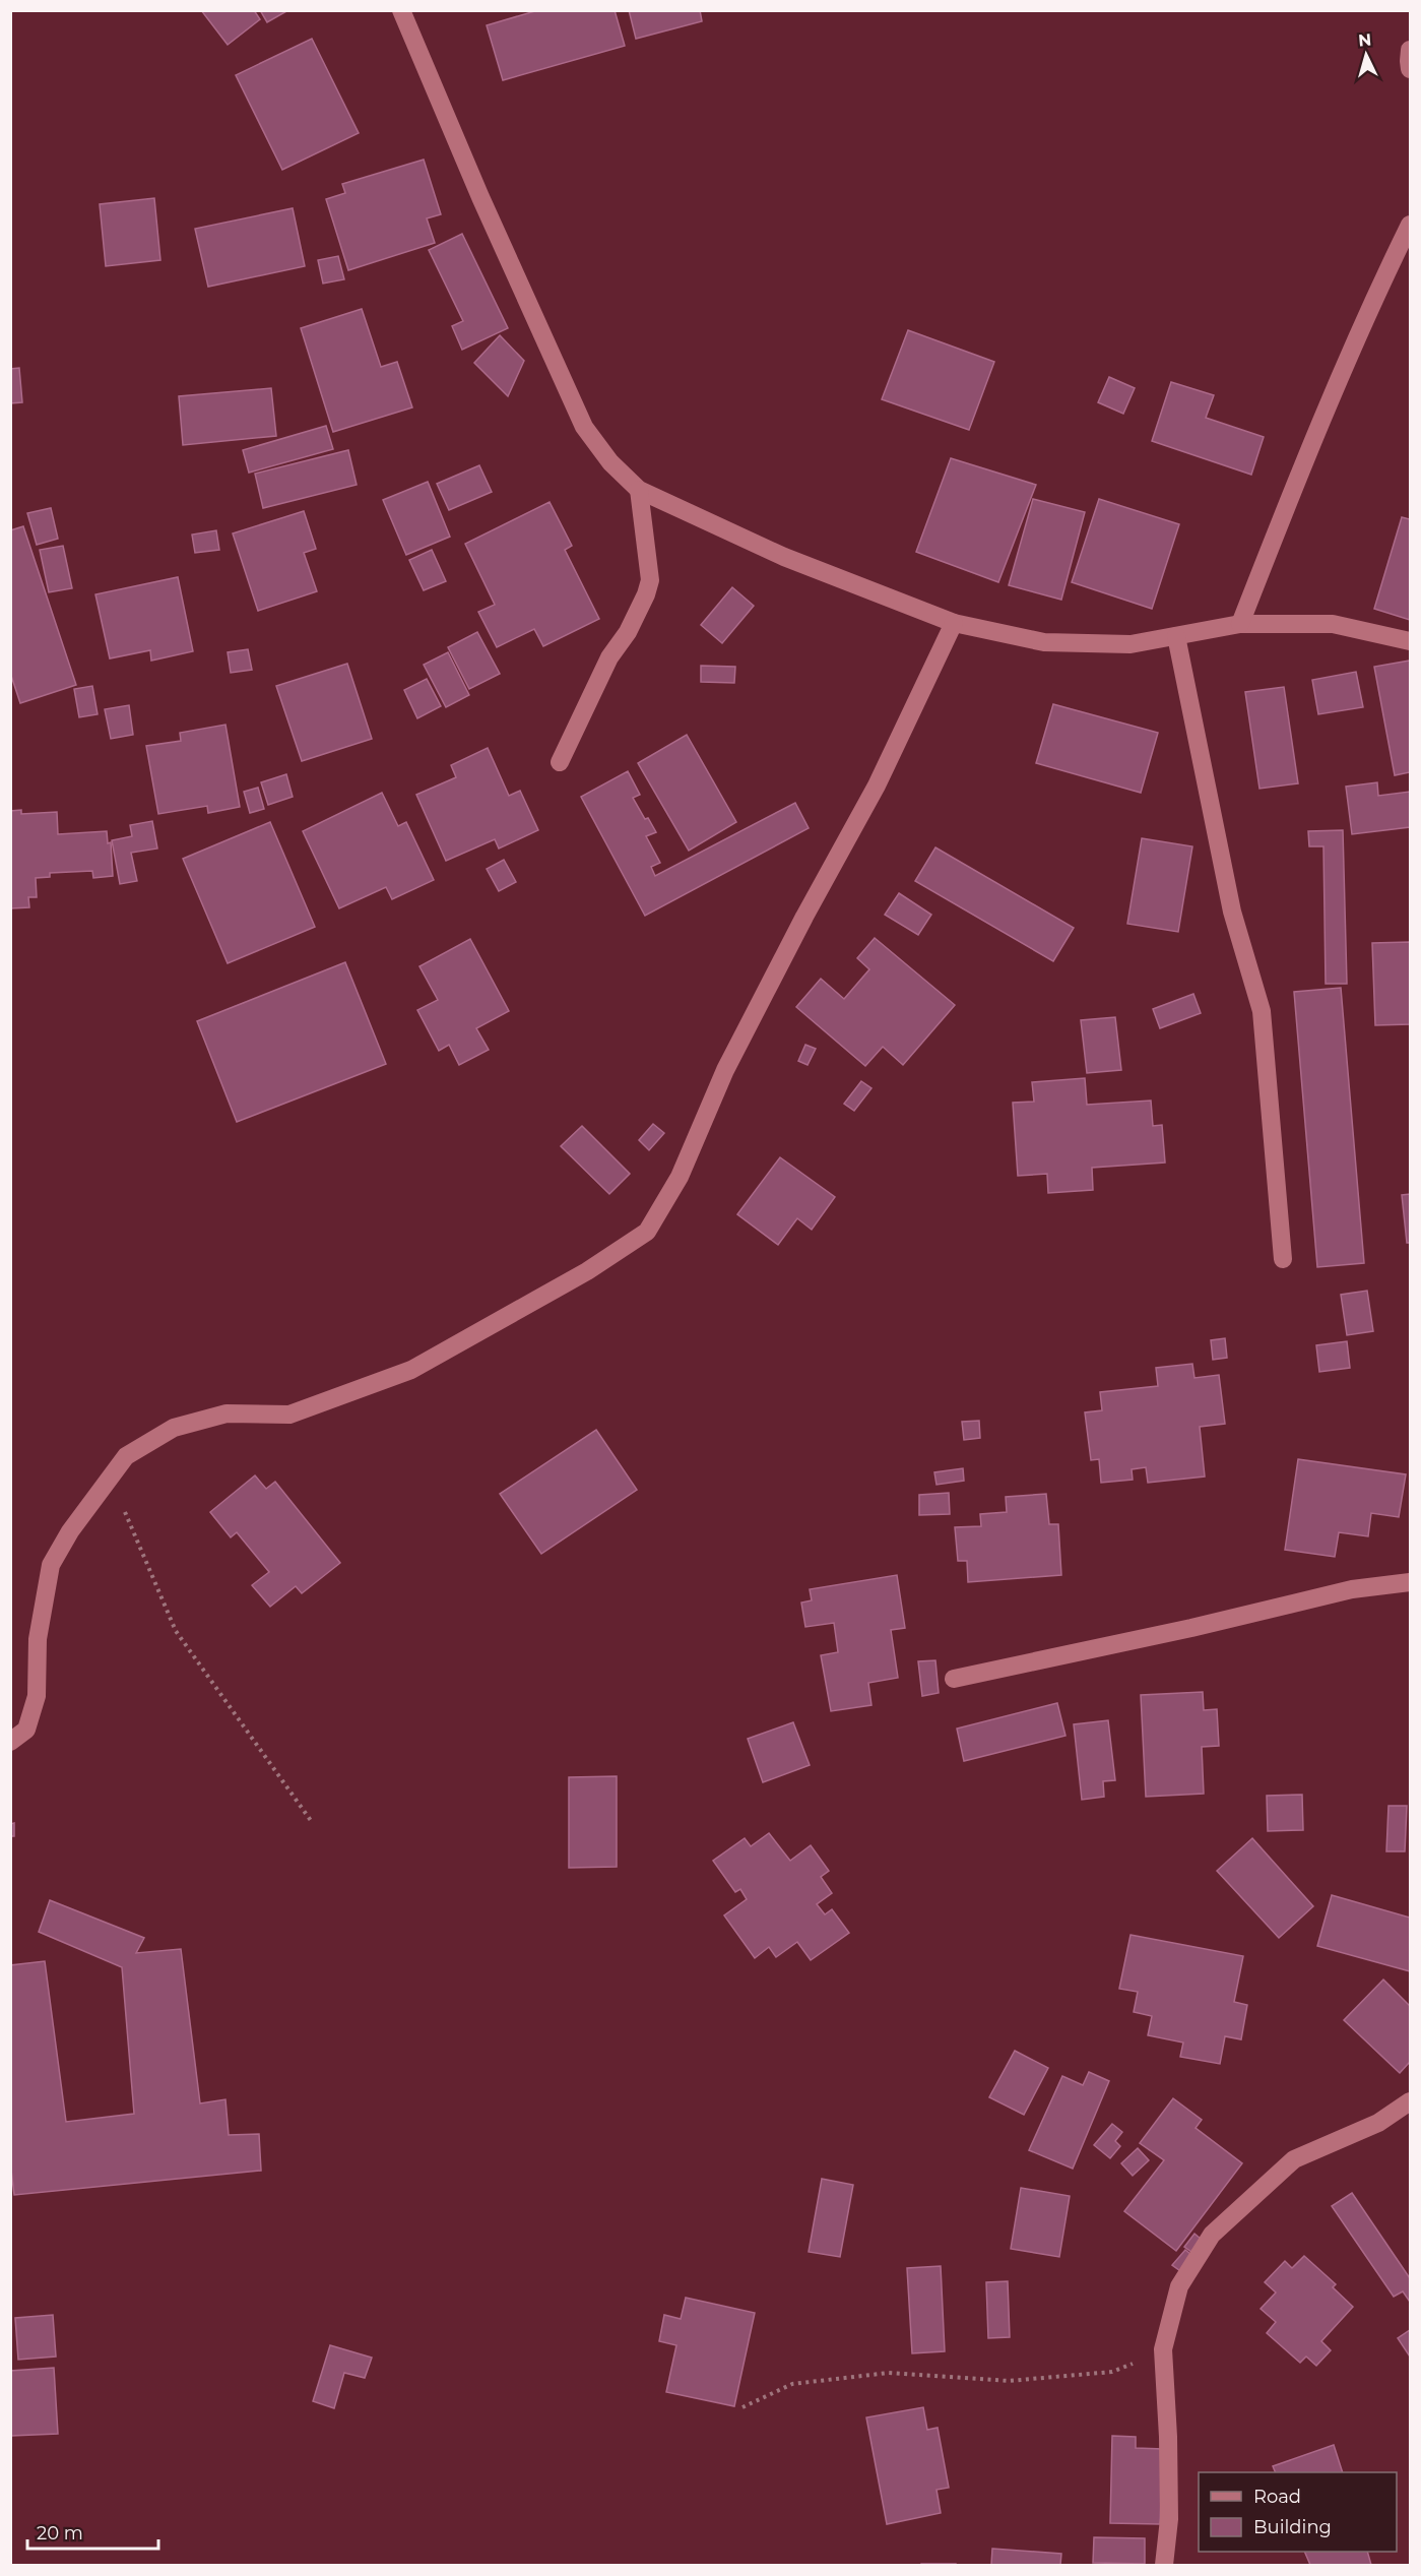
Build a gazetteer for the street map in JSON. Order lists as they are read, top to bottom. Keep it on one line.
{"legend":["Road","Building"],"scale_bar":"20 m","north":"top"}
